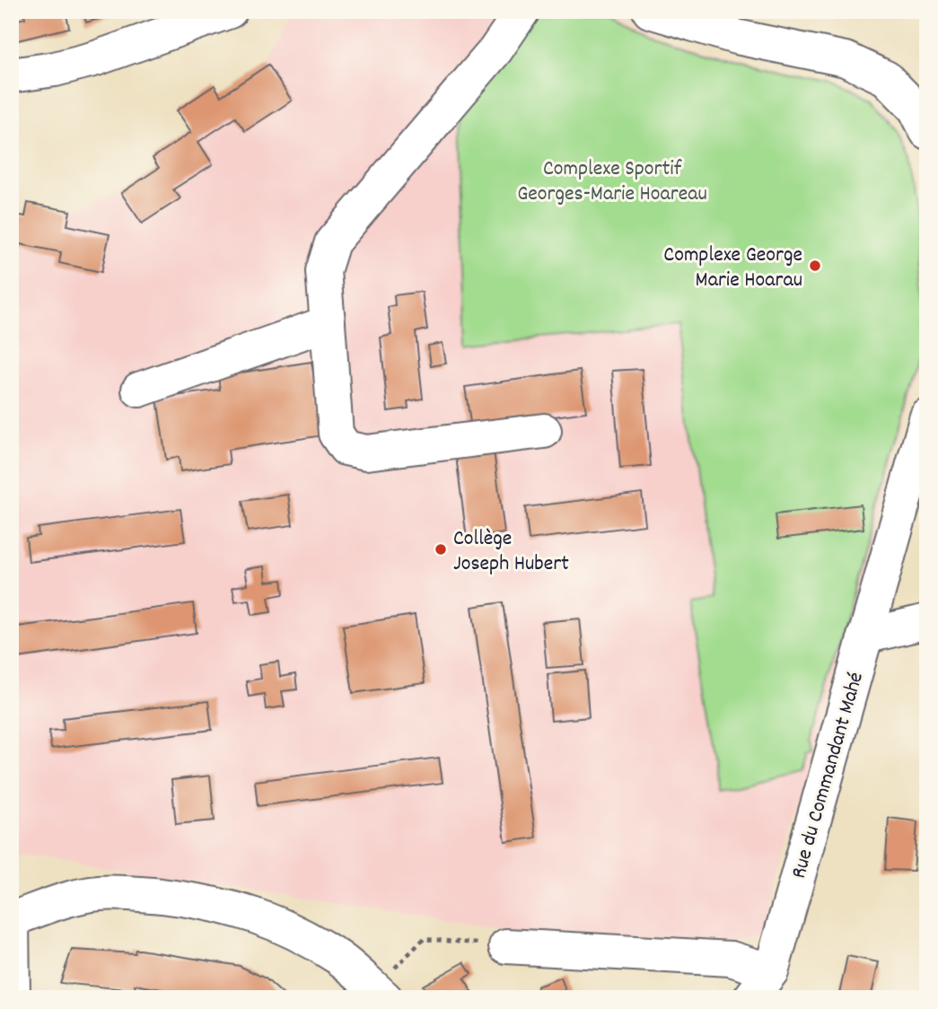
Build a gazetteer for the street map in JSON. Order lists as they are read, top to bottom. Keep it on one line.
{"streets":{"street":["Rue du Commandant Mahé"]},"parks":["Complexe Sportif Georges-Marie Hoareau"],"places":["Complexe George Marie Hoarau","Collège Joseph Hubert"]}
